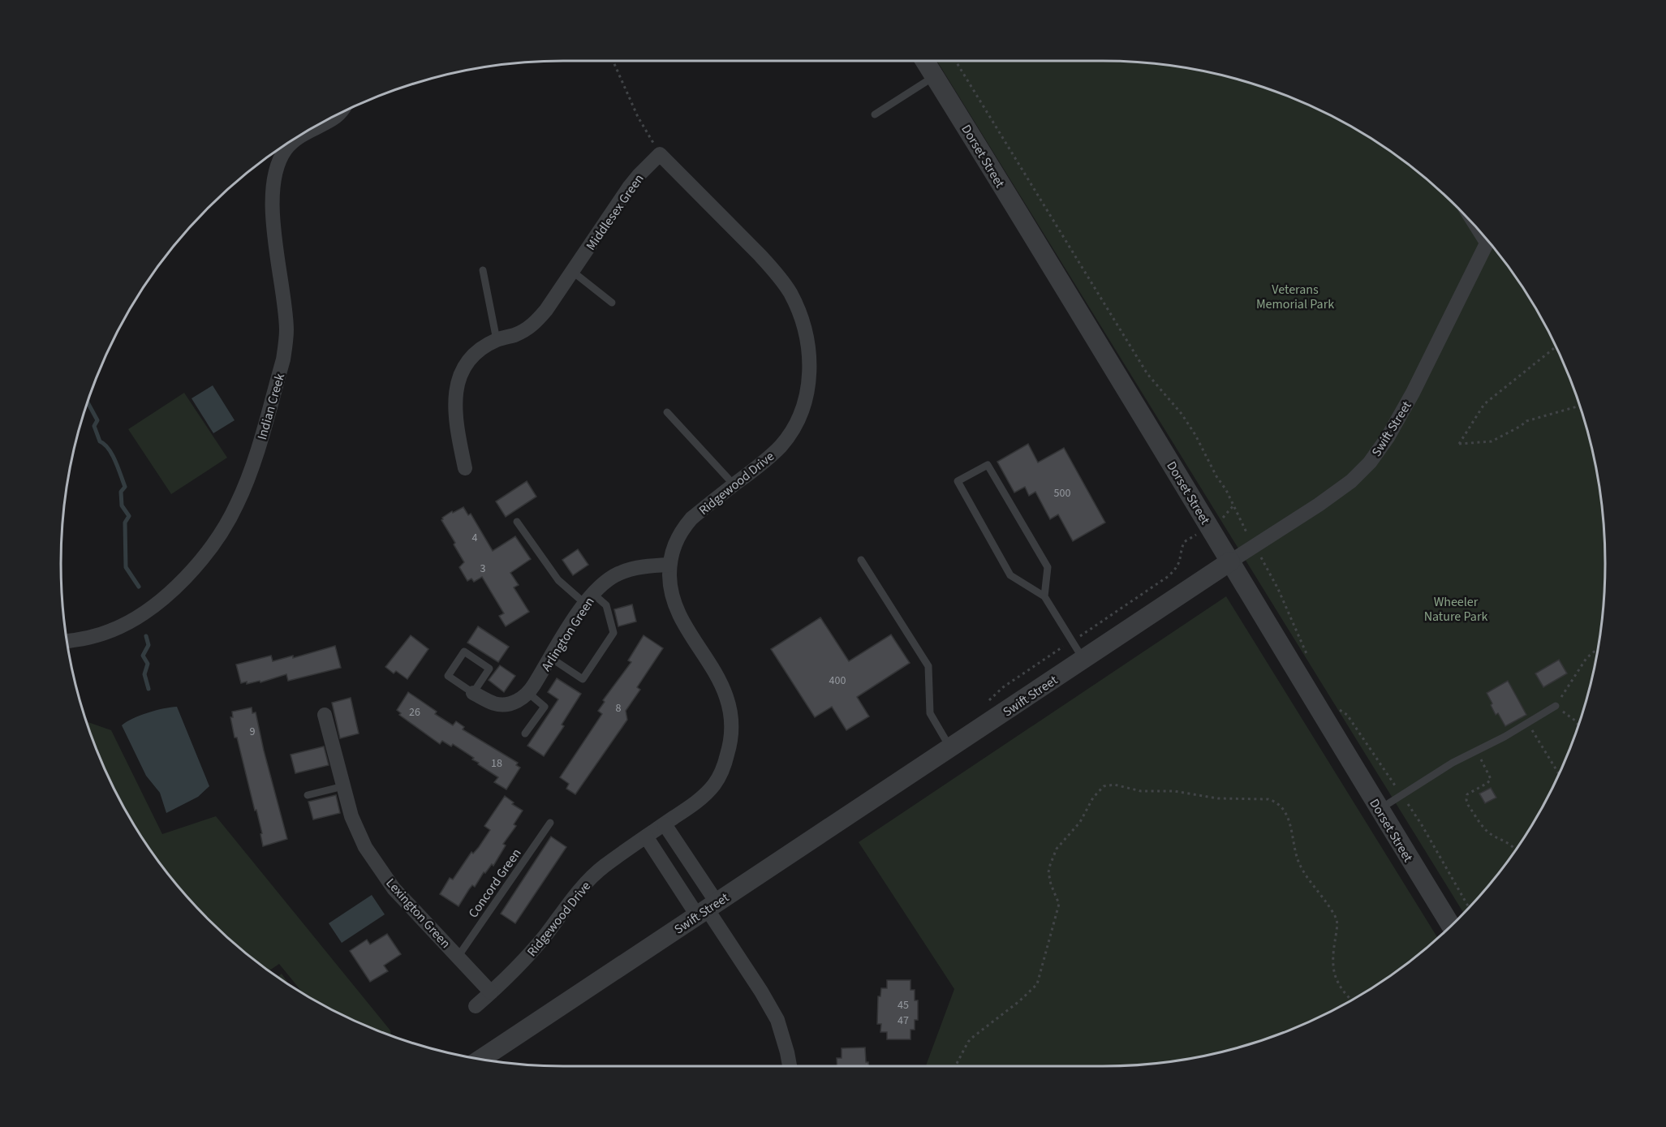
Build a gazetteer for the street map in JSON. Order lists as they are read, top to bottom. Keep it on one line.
{"streets":{"street":["Dorset Street","Middlesex Green","Indian Creek","Swift Street","Ridgewood Drive","Arlington Green","Lexington Green"],"lane":["Concord Green"]},"crossings":[["Dorset Street","Swift Street"],["Middlesex Green","Ridgewood Drive"],["Ridgewood Drive","Arlington Green"],["Ridgewood Drive","Lexington Green"],["Concord Green","Lexington Green"]],"parks":["Veterans Memorial Park","Wheeler Nature Park"],"house_numbers":["500","4","3","400","8","26","9","18","45","47"]}
